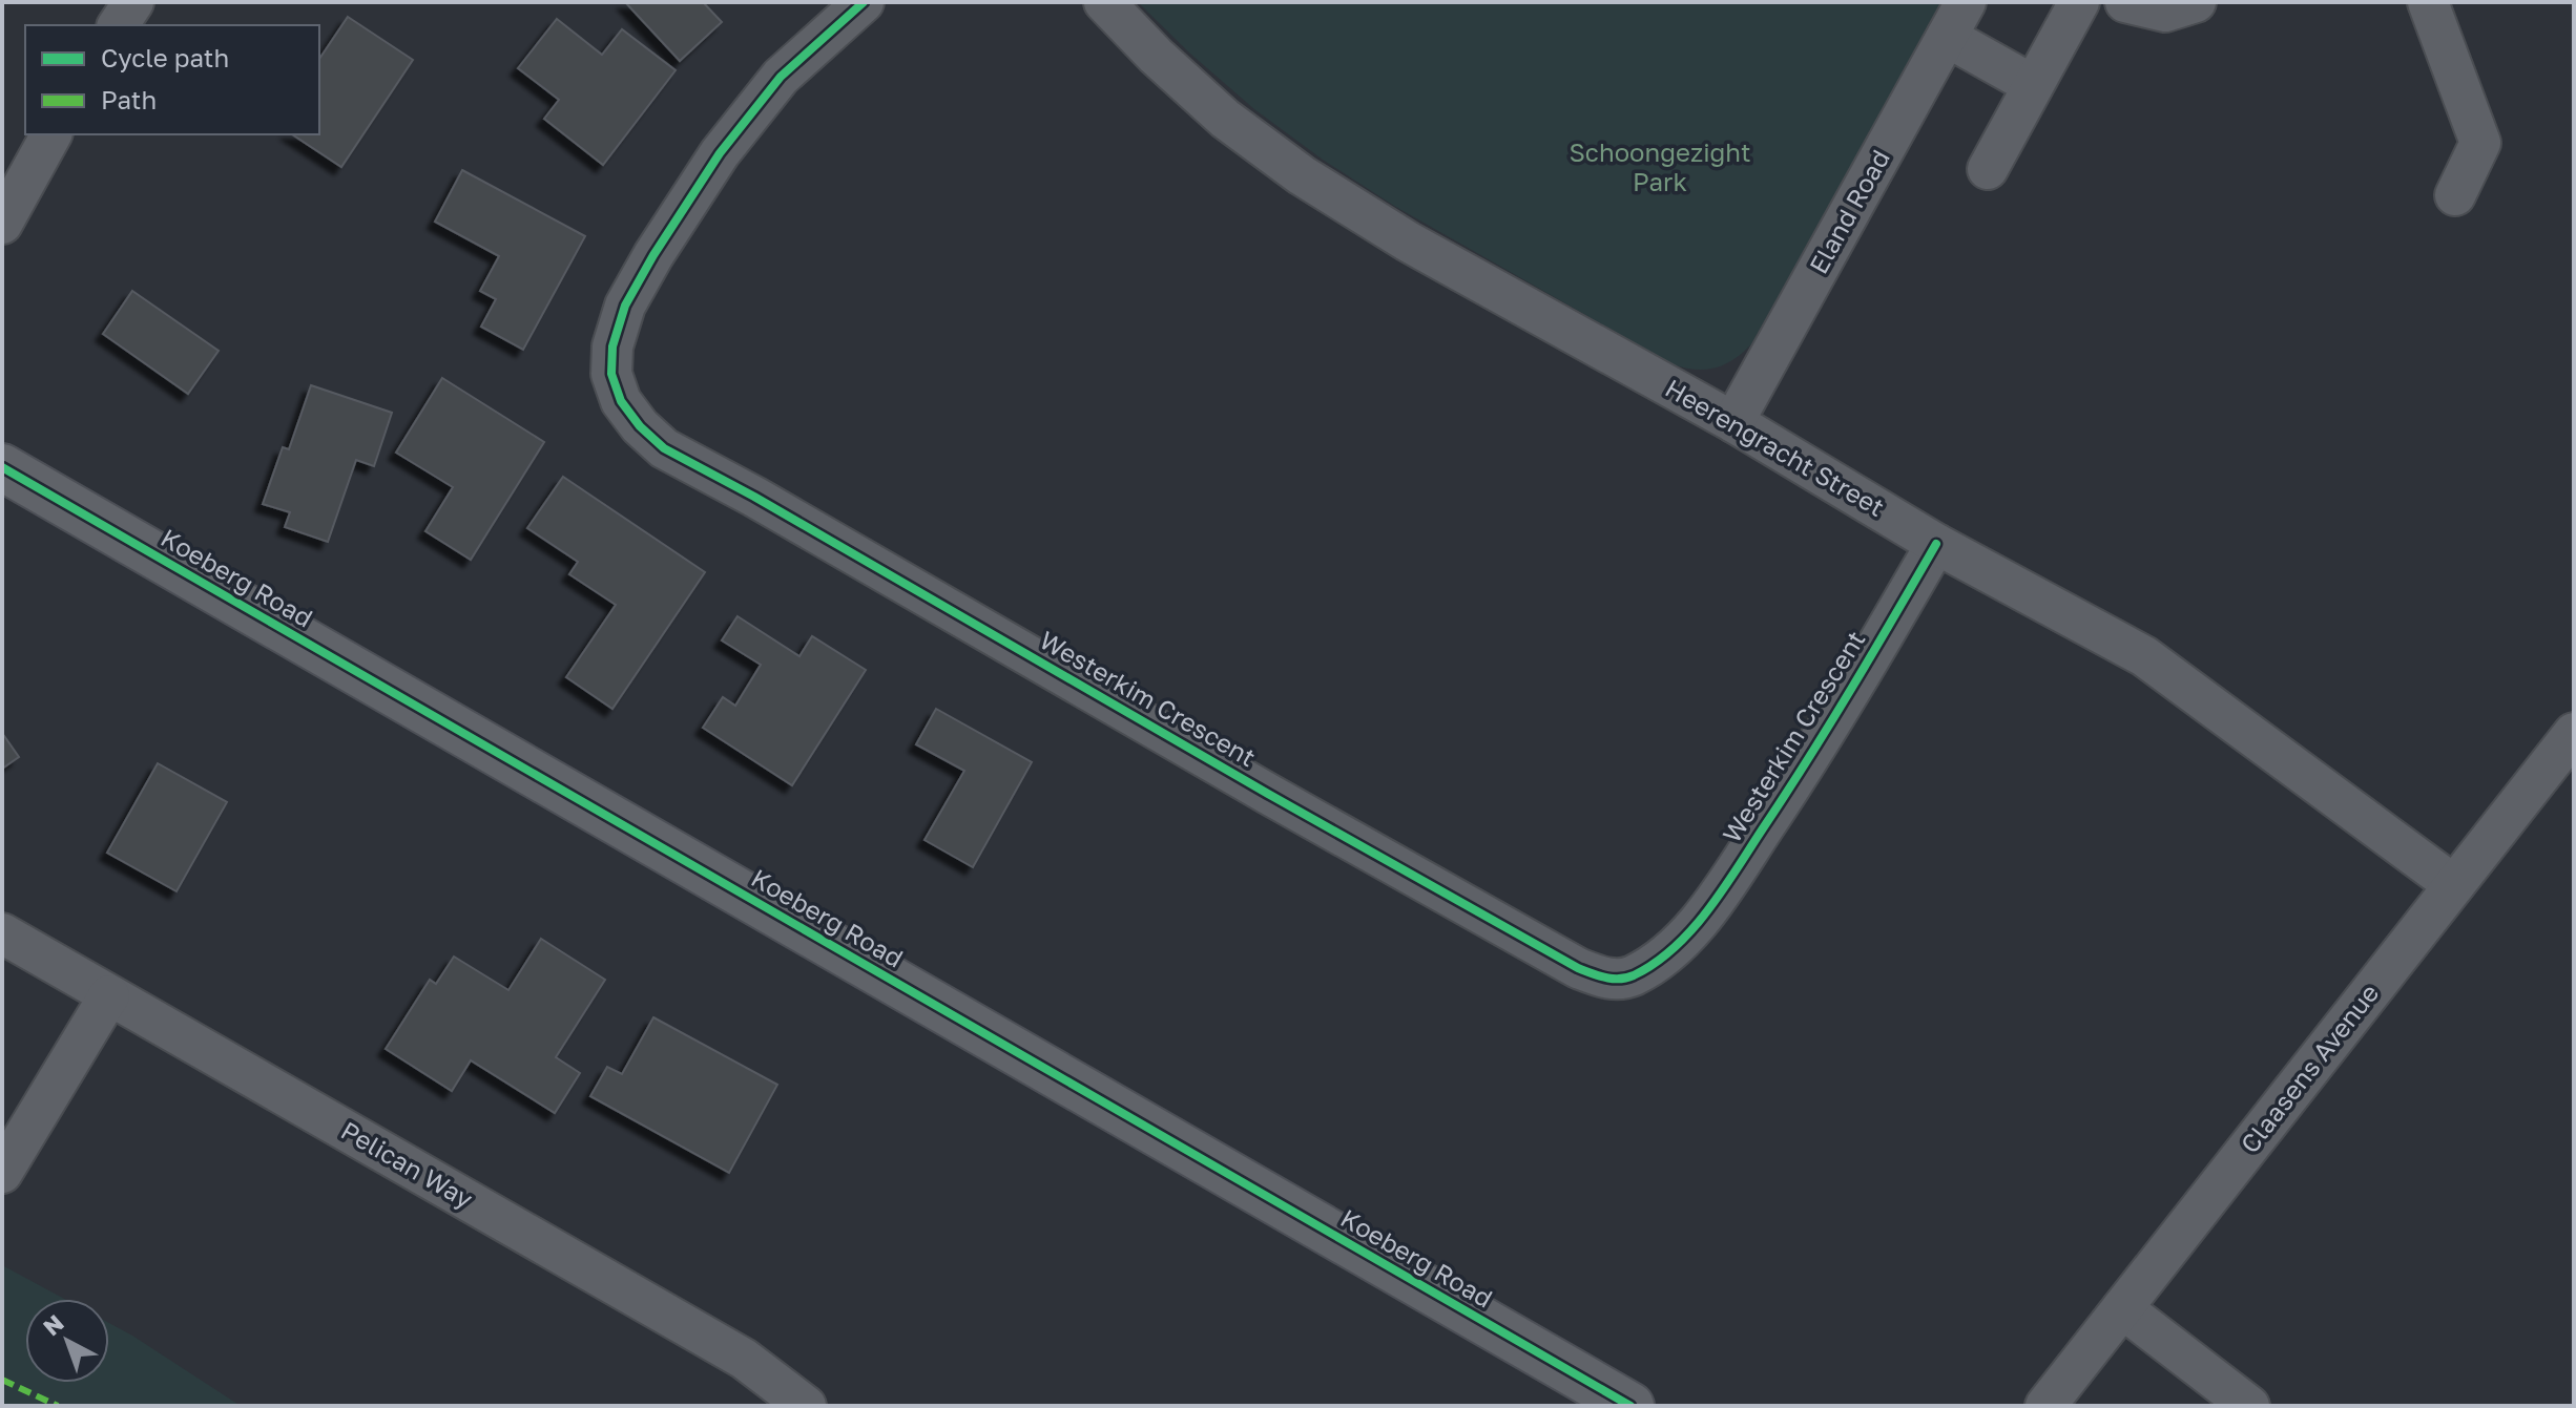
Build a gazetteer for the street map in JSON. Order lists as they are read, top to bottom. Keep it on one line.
{"streets":{"main road":["Koeberg Road"],"street":["Eland Road","Heerengracht Street","Westerkim Crescent","Claasens Avenue","Pelican Way"]},"crossings":[["Eland Road","Heerengracht Street"],["Heerengracht Street","Westerkim Crescent"],["Heerengracht Street","Claasens Avenue"]],"parks":["Schoongezight Park"],"legend":["Cycle path","Path"],"north":"top left"}
